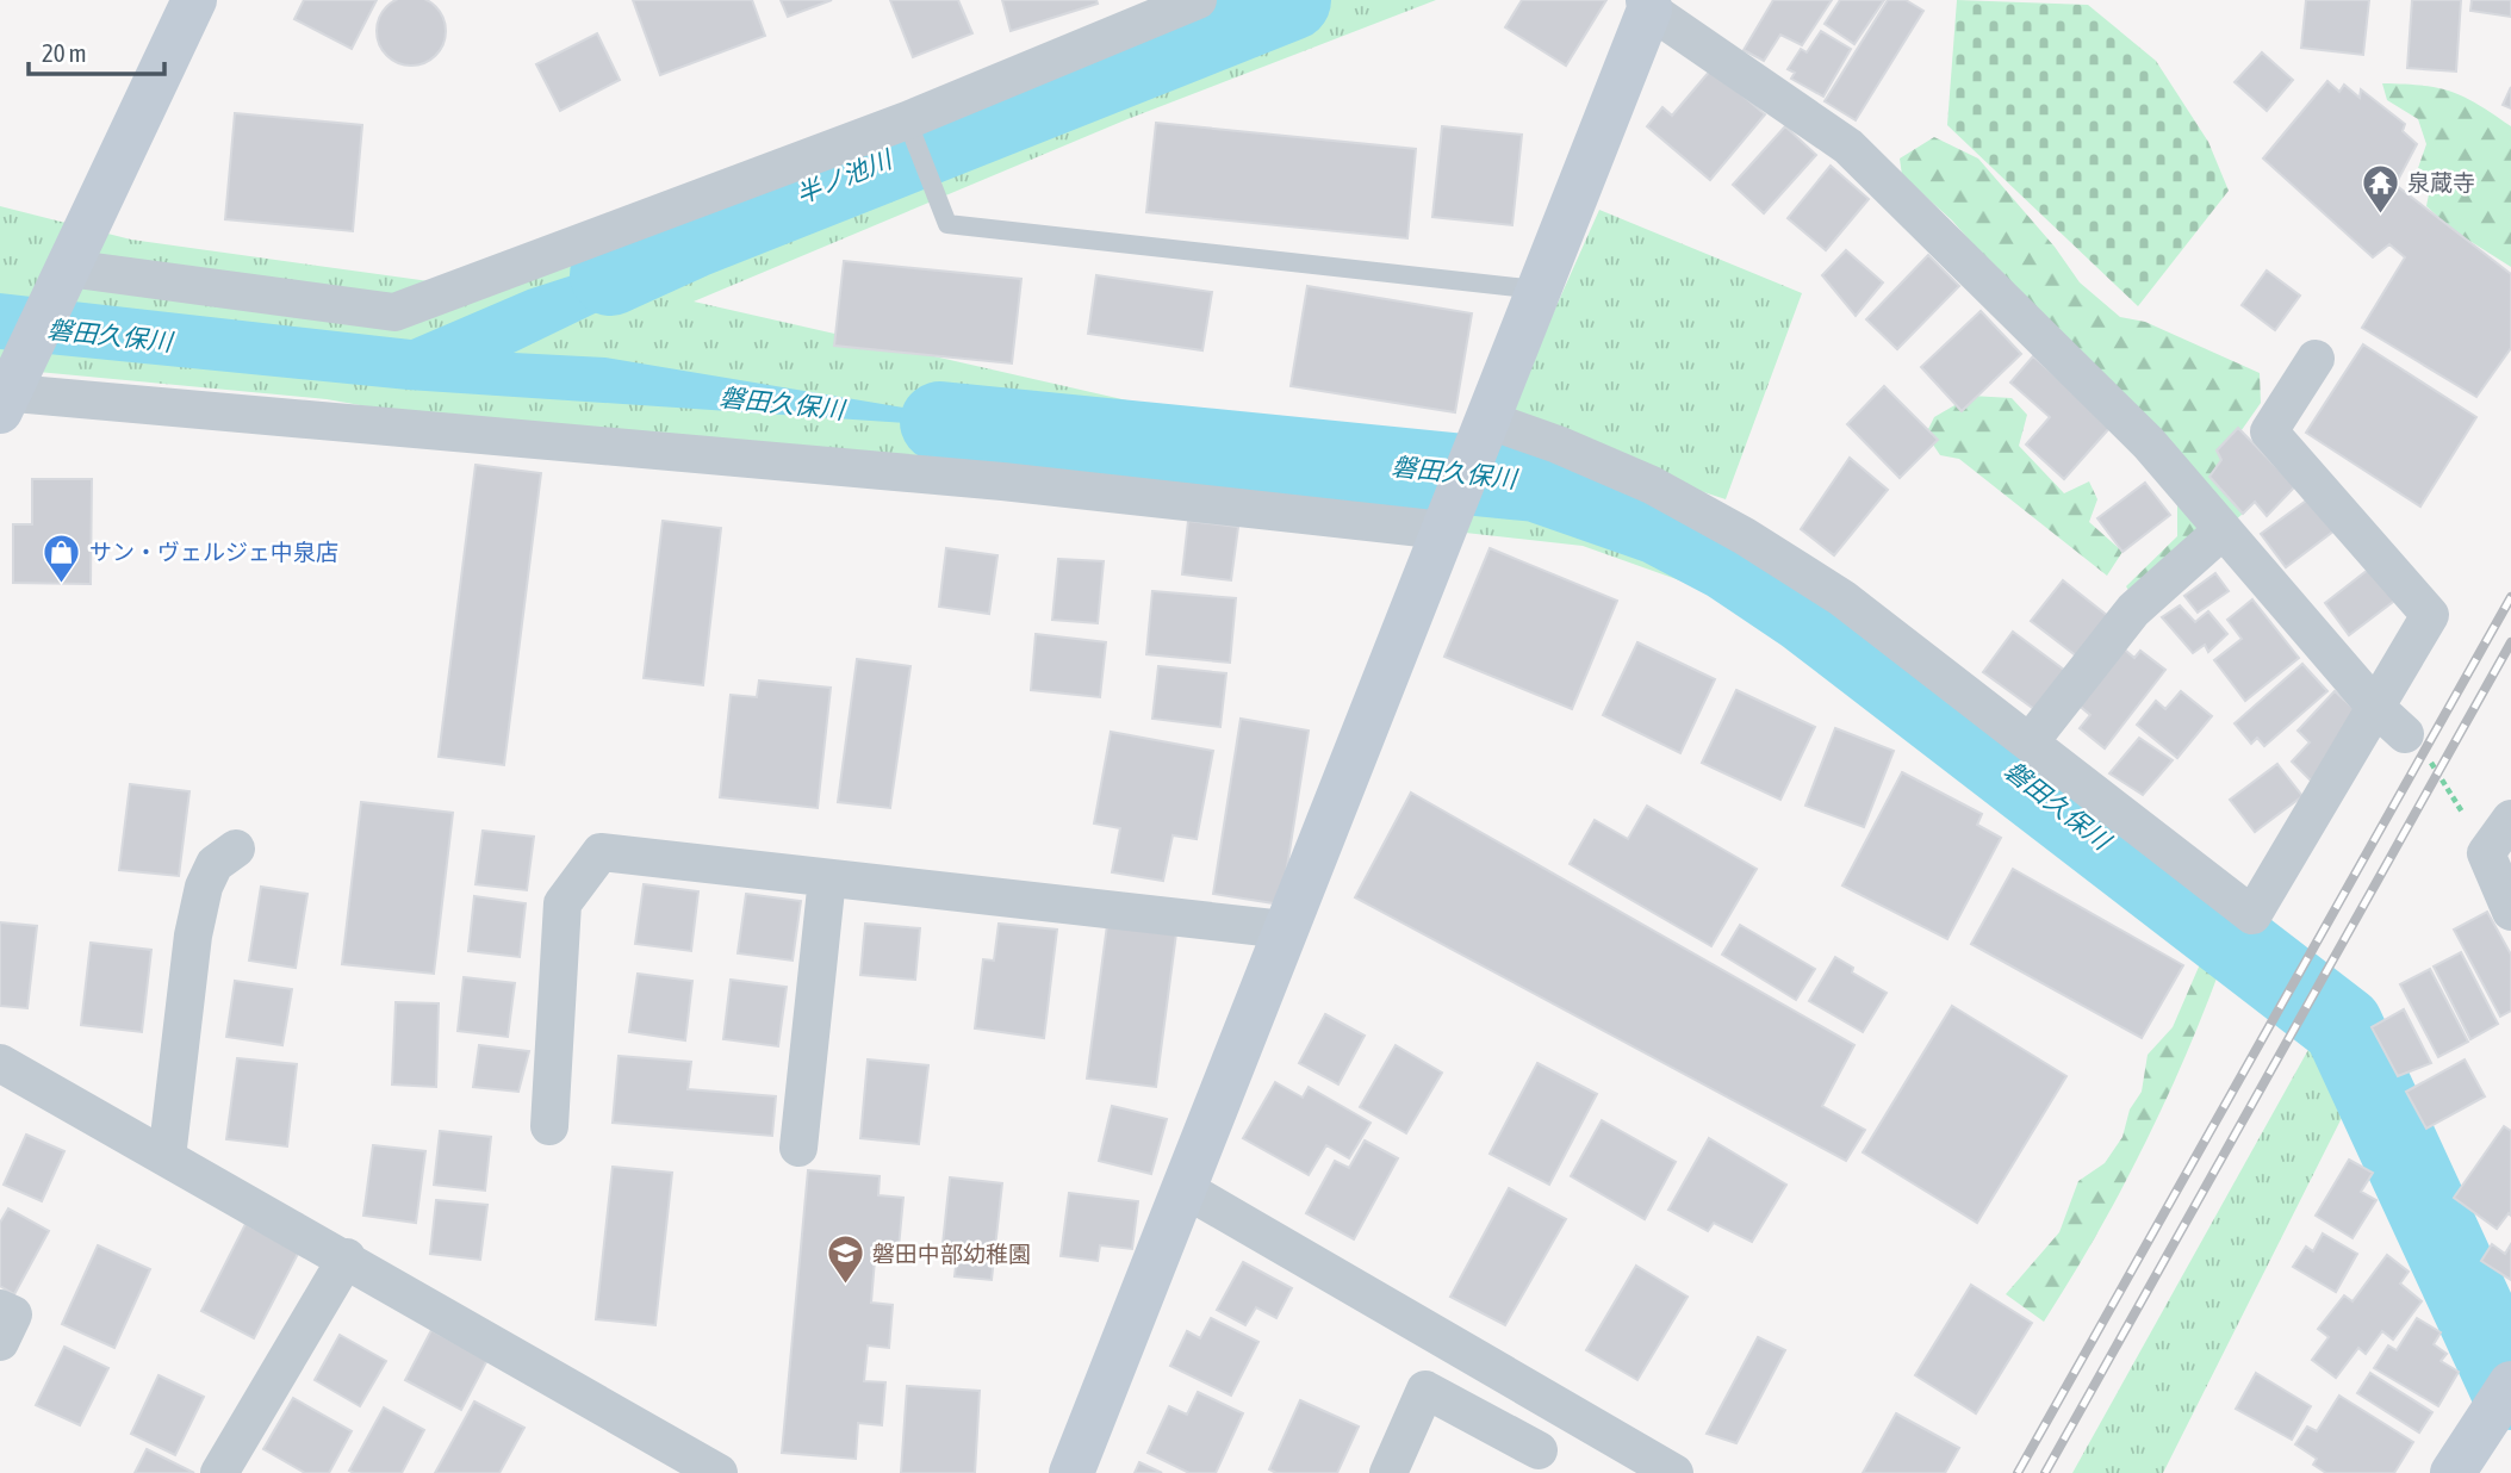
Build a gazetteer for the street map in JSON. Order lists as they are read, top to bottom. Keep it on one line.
{"water":["半ノ池川","磐田久保川"],"places":{"temple":["泉蔵寺"],"shop":["サン・ヴェルジェ中泉店"],"school or university":["磐田中部幼稚園"]},"scale_bar":"20 m"}
